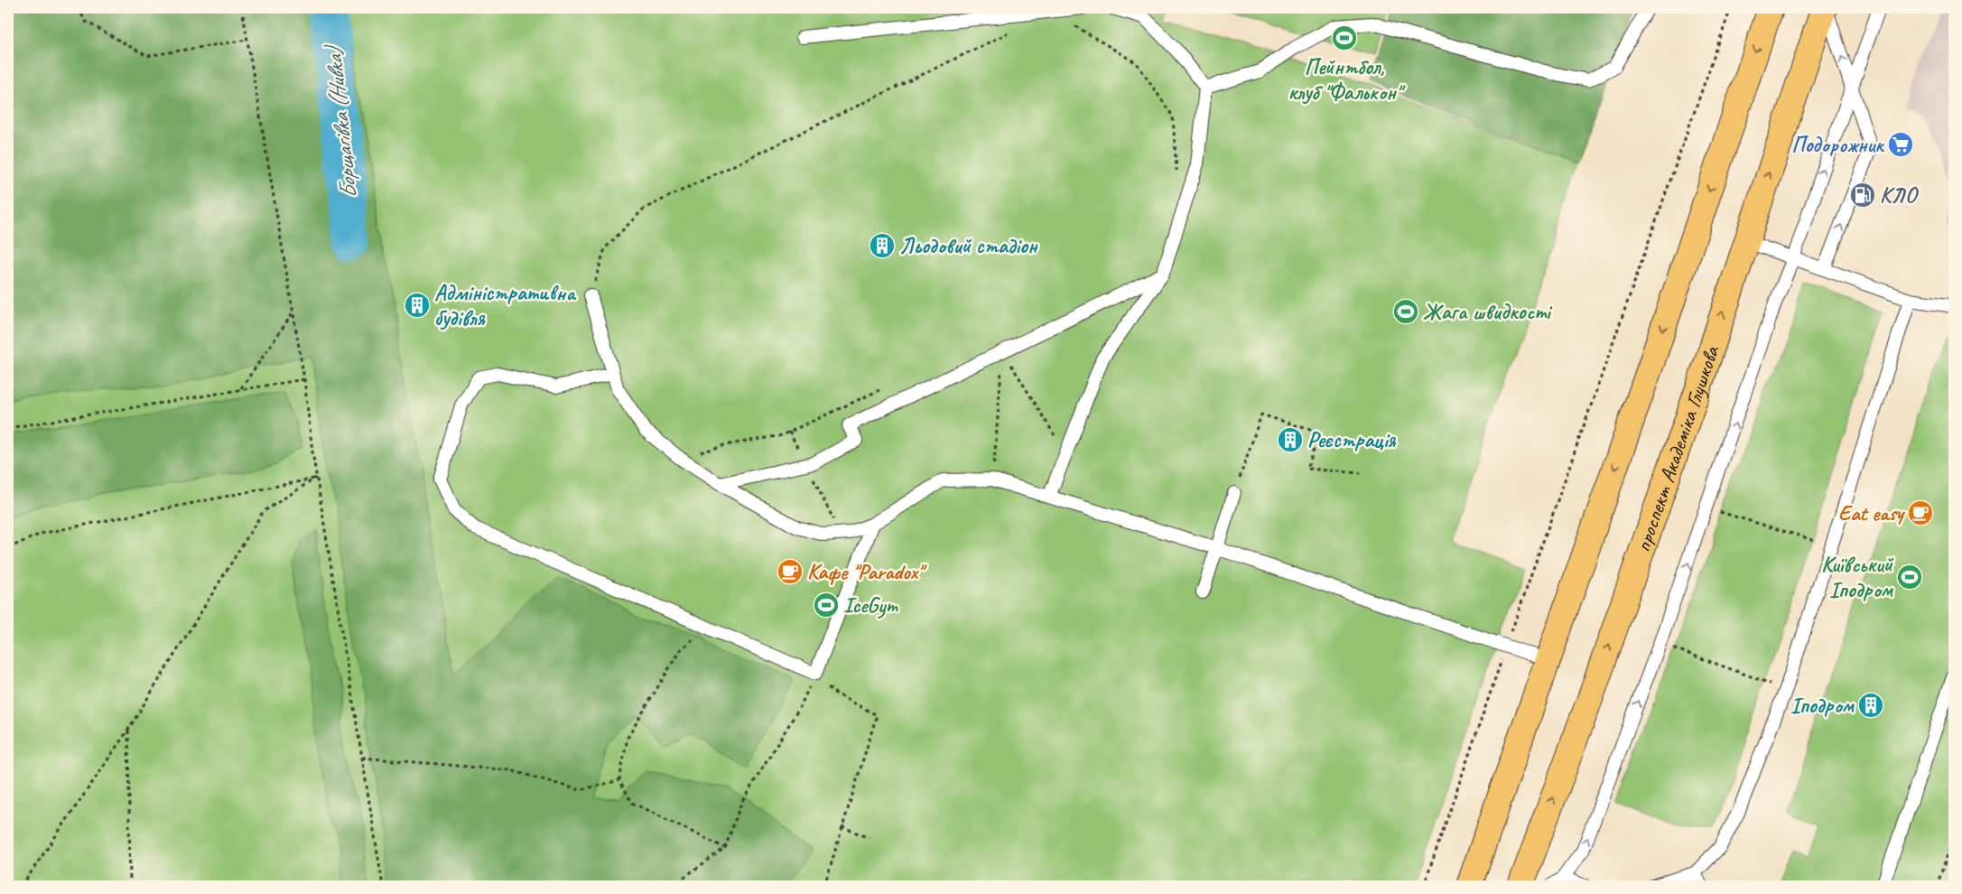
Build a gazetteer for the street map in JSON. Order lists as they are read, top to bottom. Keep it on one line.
{"streets":{"highway":["проспект Академіка Глушкова"]},"water":["Борщагівка (Нивка)"],"places":{"sports":["Пейнтбол, клуб \"Фалькон\"","Жага швидкості","Київський Іподром","IceGym"],"supermarket":["Подорожник"],"fuel station":["КЛО"],"building":["Льодовий стадіон","Адміністративна будівля","Реєстрація","Іподром"],"cafe":["Eat easy","Кафе \"Paradox\""]}}
